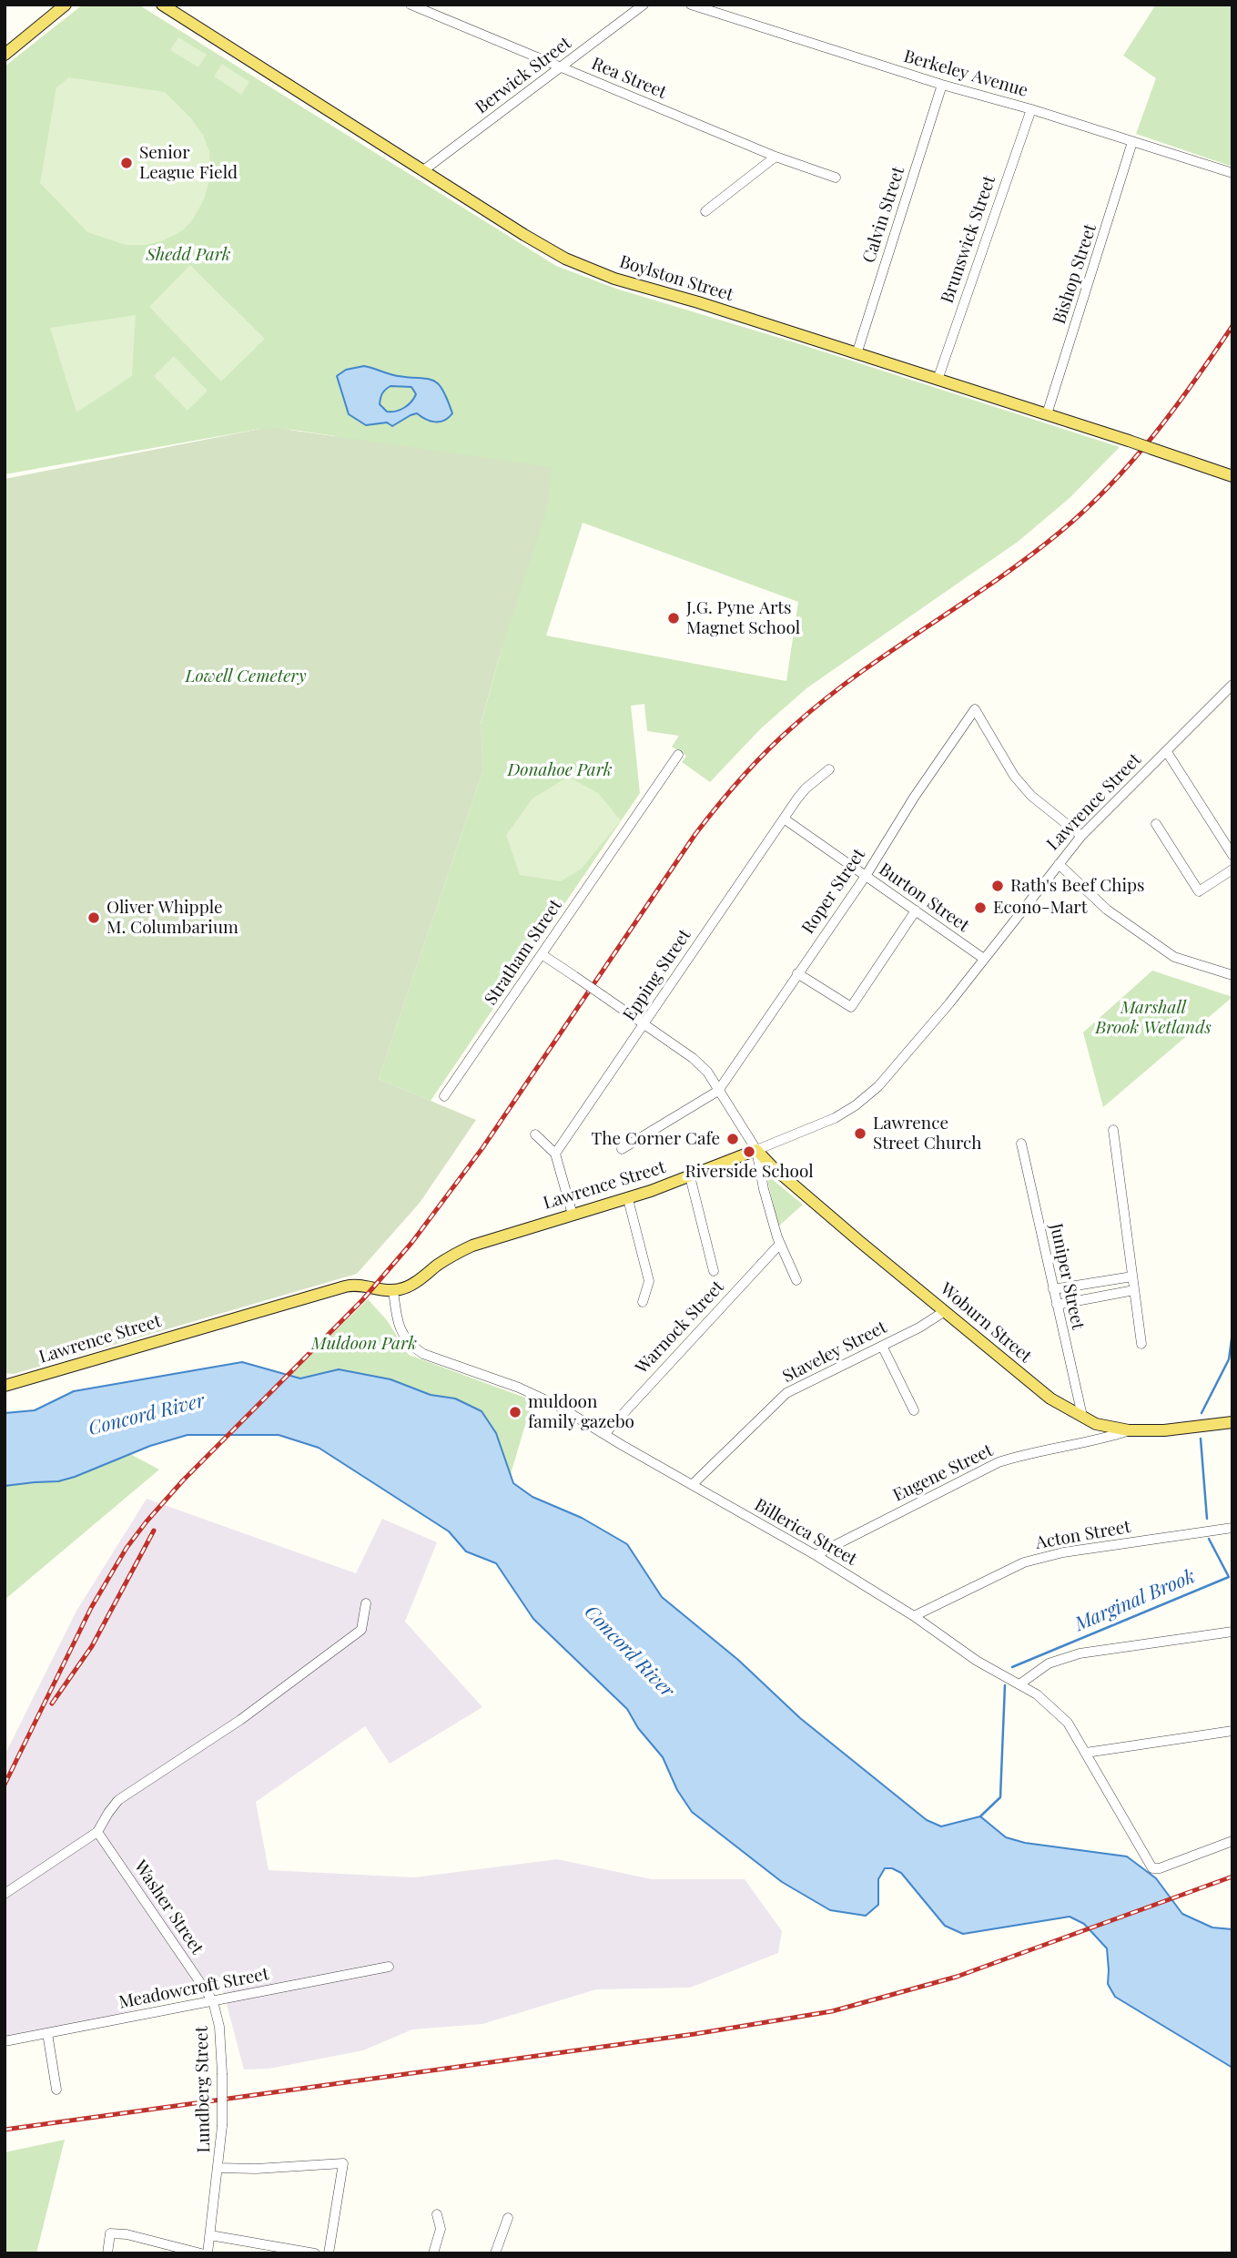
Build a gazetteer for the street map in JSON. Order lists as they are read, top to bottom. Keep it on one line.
{"streets":{"main road":["Boylston Street","Lawrence Street","Woburn Street"],"street":["Berkeley Avenue","Berwick Street","Rea Street","Calvin Street","Brunswick Street","Bishop Street","Roper Street","Burton Street","Stratham Street","Epping Street","Juniper Street","Warnock Street","Staveley Street","Eugene Street","Billerica Street","Acton Street","Washer Street","Meadowcroft Street","Lundberg Street"]},"crossings":[["Berkeley Avenue","Calvin Street"],["Berkeley Avenue","Brunswick Street"],["Berkeley Avenue","Bishop Street"],["Berwick Street","Rea Street"],["Berwick Street","Boylston Street"],["Calvin Street","Boylston Street"],["Brunswick Street","Boylston Street"],["Bishop Street","Boylston Street"],["Lawrence Street","Roper Street"],["Lawrence Street","Burton Street"],["Lawrence Street","Woburn Street"],["Lawrence Street","Billerica Street"],["Roper Street","Burton Street"],["Burton Street","Epping Street"],["Juniper Street","Woburn Street"],["Woburn Street","Staveley Street"],["Woburn Street","Eugene Street"],["Warnock Street","Billerica Street"],["Staveley Street","Billerica Street"],["Eugene Street","Billerica Street"],["Billerica Street","Acton Street"],["Washer Street","Meadowcroft Street"],["Washer Street","Lundberg Street"],["Meadowcroft Street","Lundberg Street"]],"water":["Concord River","Marginal Brook"],"parks":["Shedd Park","Lowell Cemetery","Donahoe Park","Marshall Brook Wetlands","Muldoon Park"],"places":["Senior League Field","J.G. Pyne Arts Magnet School","Rath's Beef Chips","Econo-Mart","Oliver Whipple M. Columbarium","Lawrence Street Church","The Corner Cafe","Riverside School","muldoon family gazebo"]}
